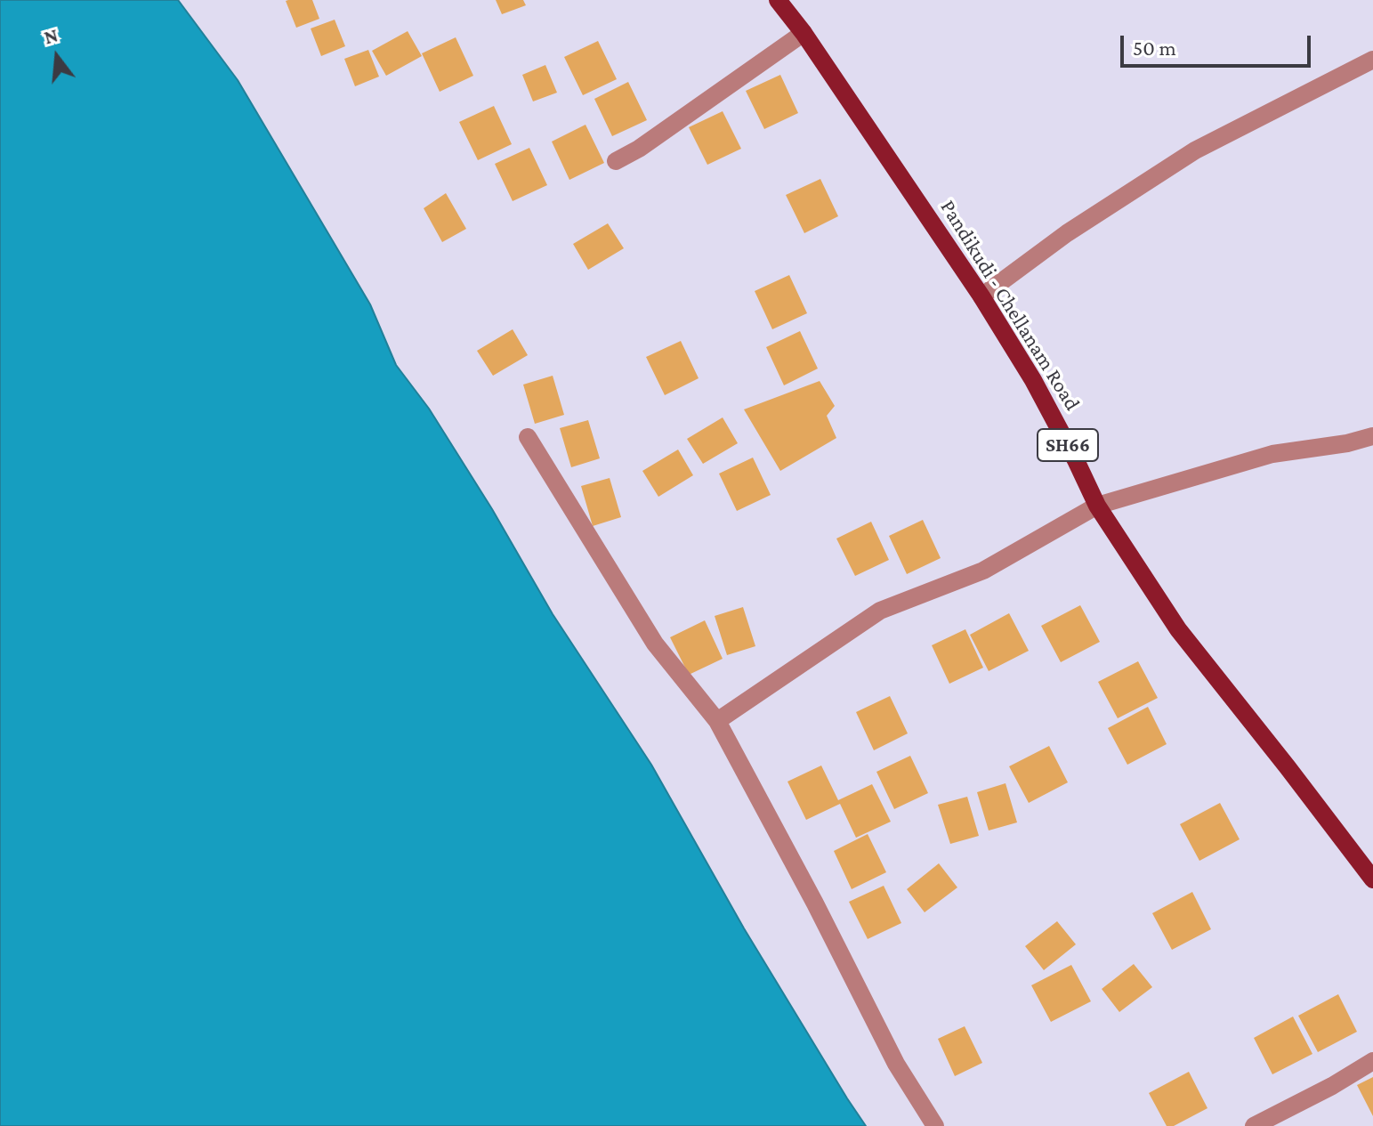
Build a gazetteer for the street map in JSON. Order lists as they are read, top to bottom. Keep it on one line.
{"streets":{"main road":["Pandikudi - Chellanam Road","SH66"]},"scale_bar":"50 m","north":"top"}
